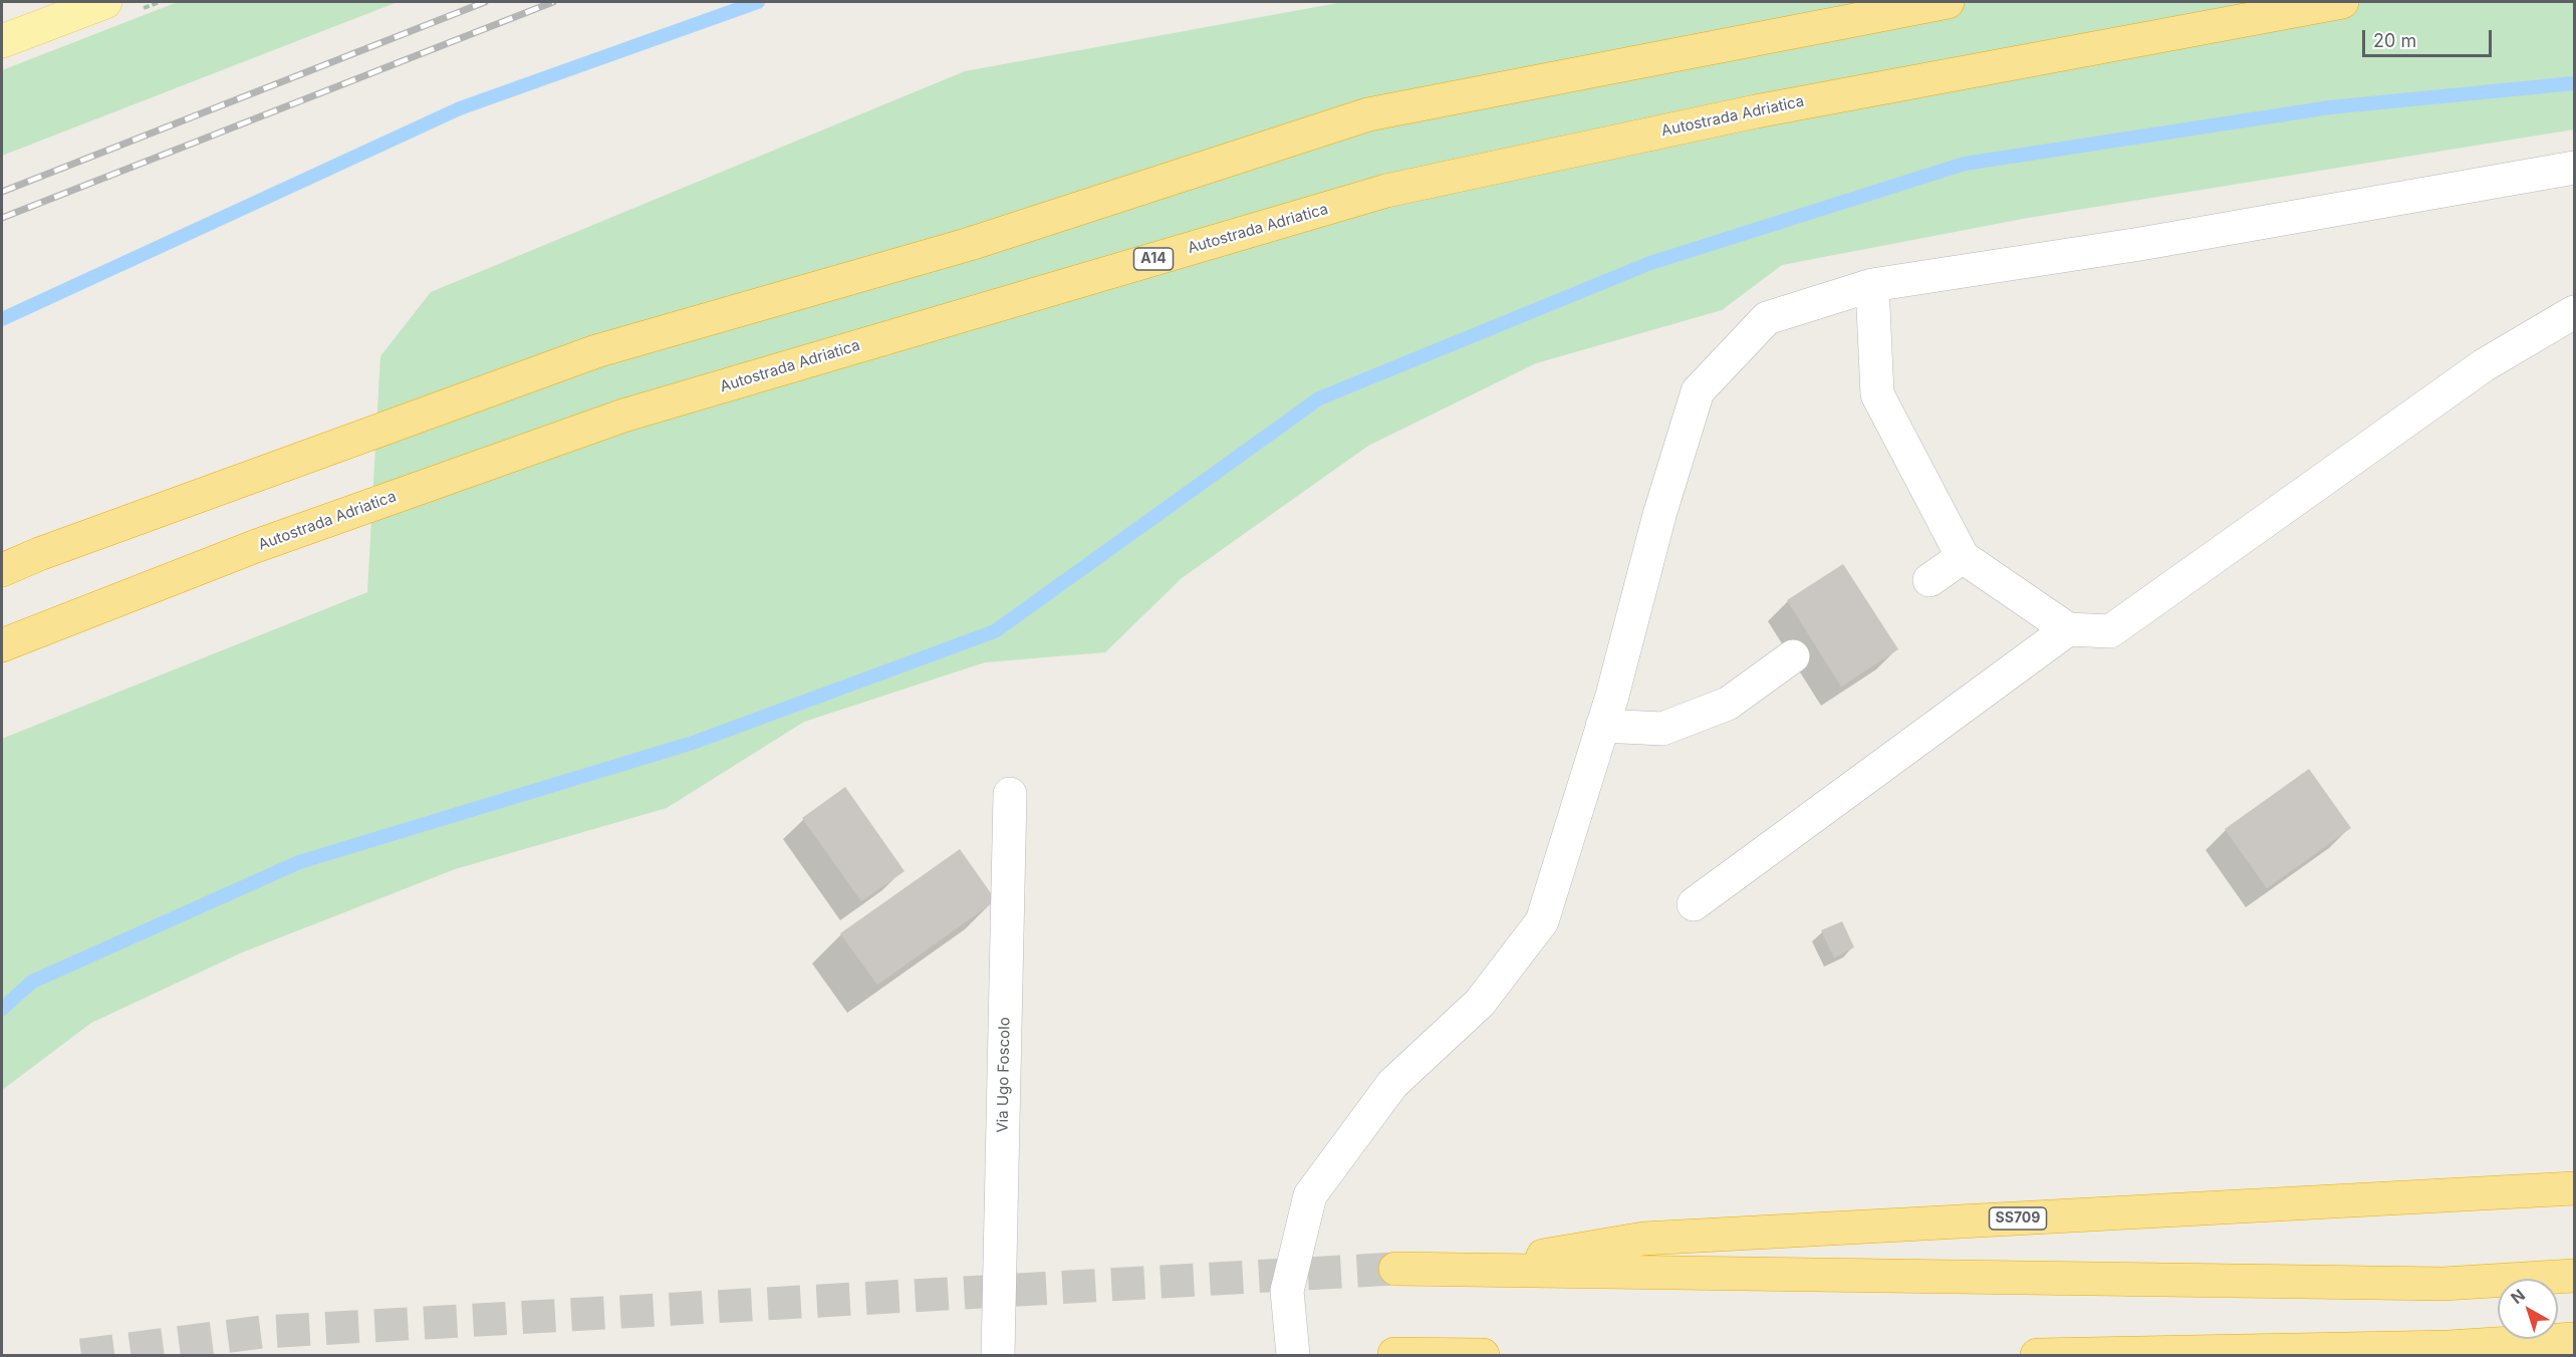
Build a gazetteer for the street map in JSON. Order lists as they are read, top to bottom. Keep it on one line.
{"streets":{"highway":["Autostrada Adriatica","A14","SS709"],"street":["Via Ugo Foscolo"]},"scale_bar":"20 m","north":"top left"}
